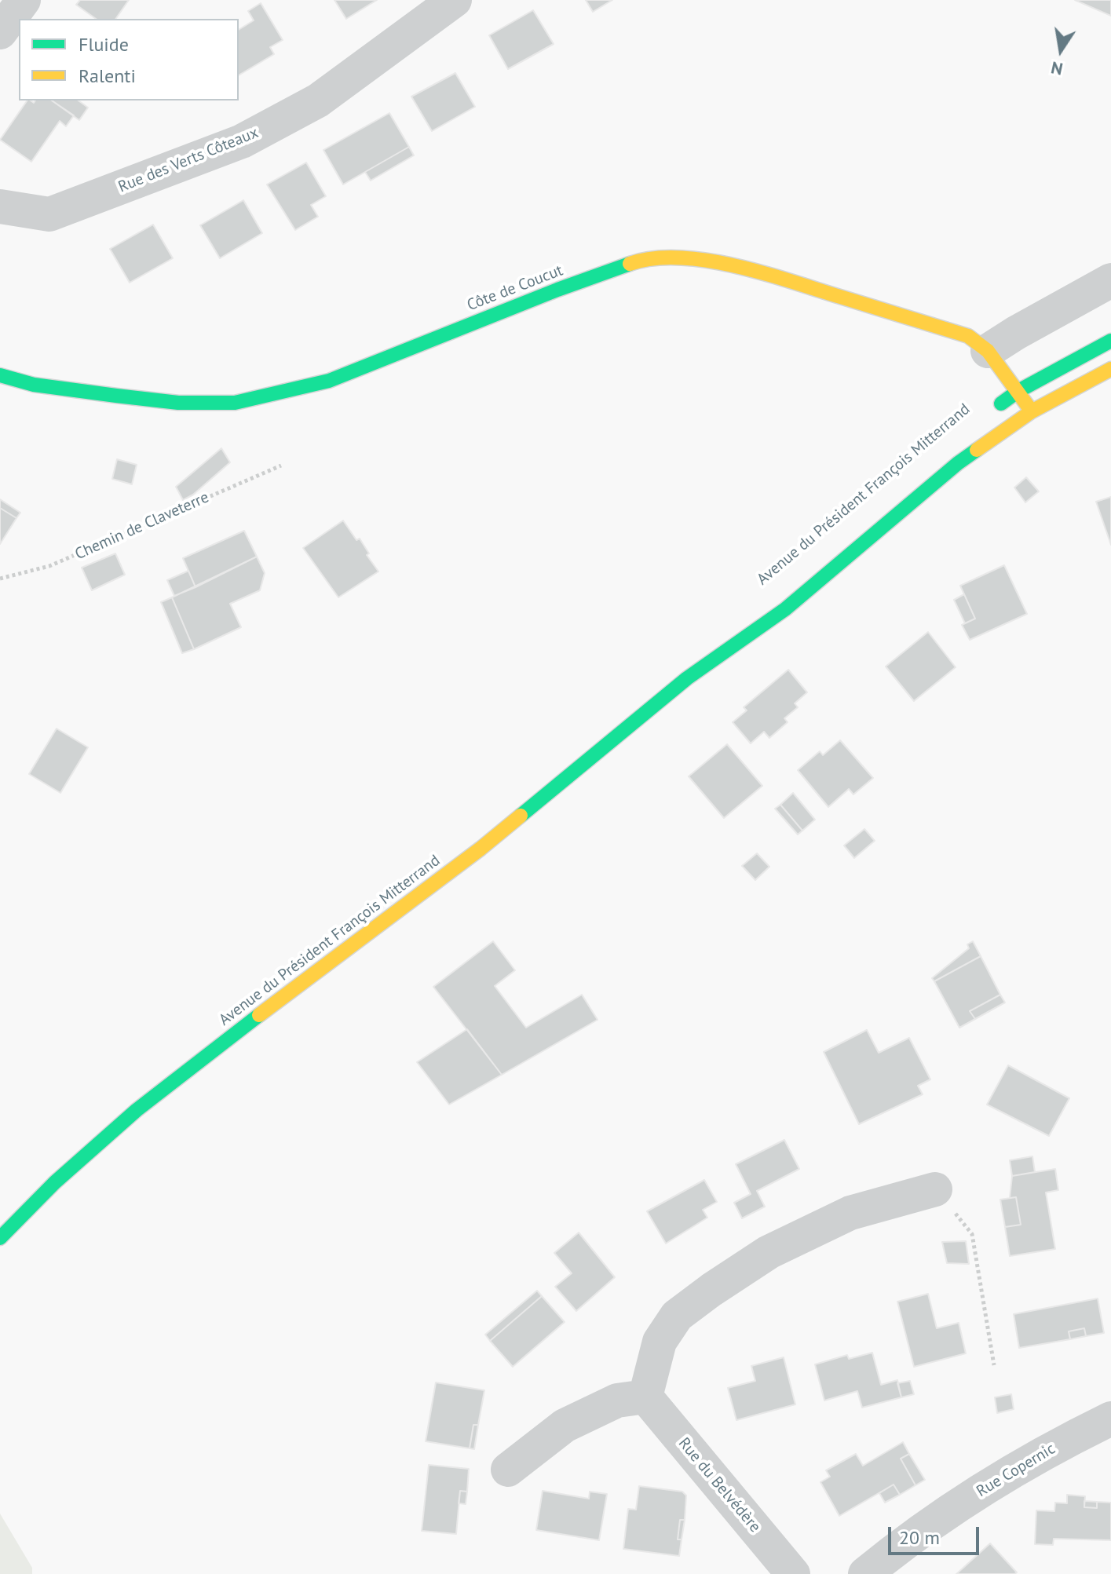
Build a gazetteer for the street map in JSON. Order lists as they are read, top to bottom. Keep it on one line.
{"streets":{"street":["Rue des Verts Côteaux","Côte de Coucut","Avenue du Président François Mitterrand","Rue Copernic","Rue du Belvédère"],"path":["Chemin de Claveterre"]},"crossings":[["Côte de Coucut","Avenue du Président François Mitterrand"]],"legend":["Fluide","Ralenti"],"scale_bar":"20 m","north":"bottom"}
